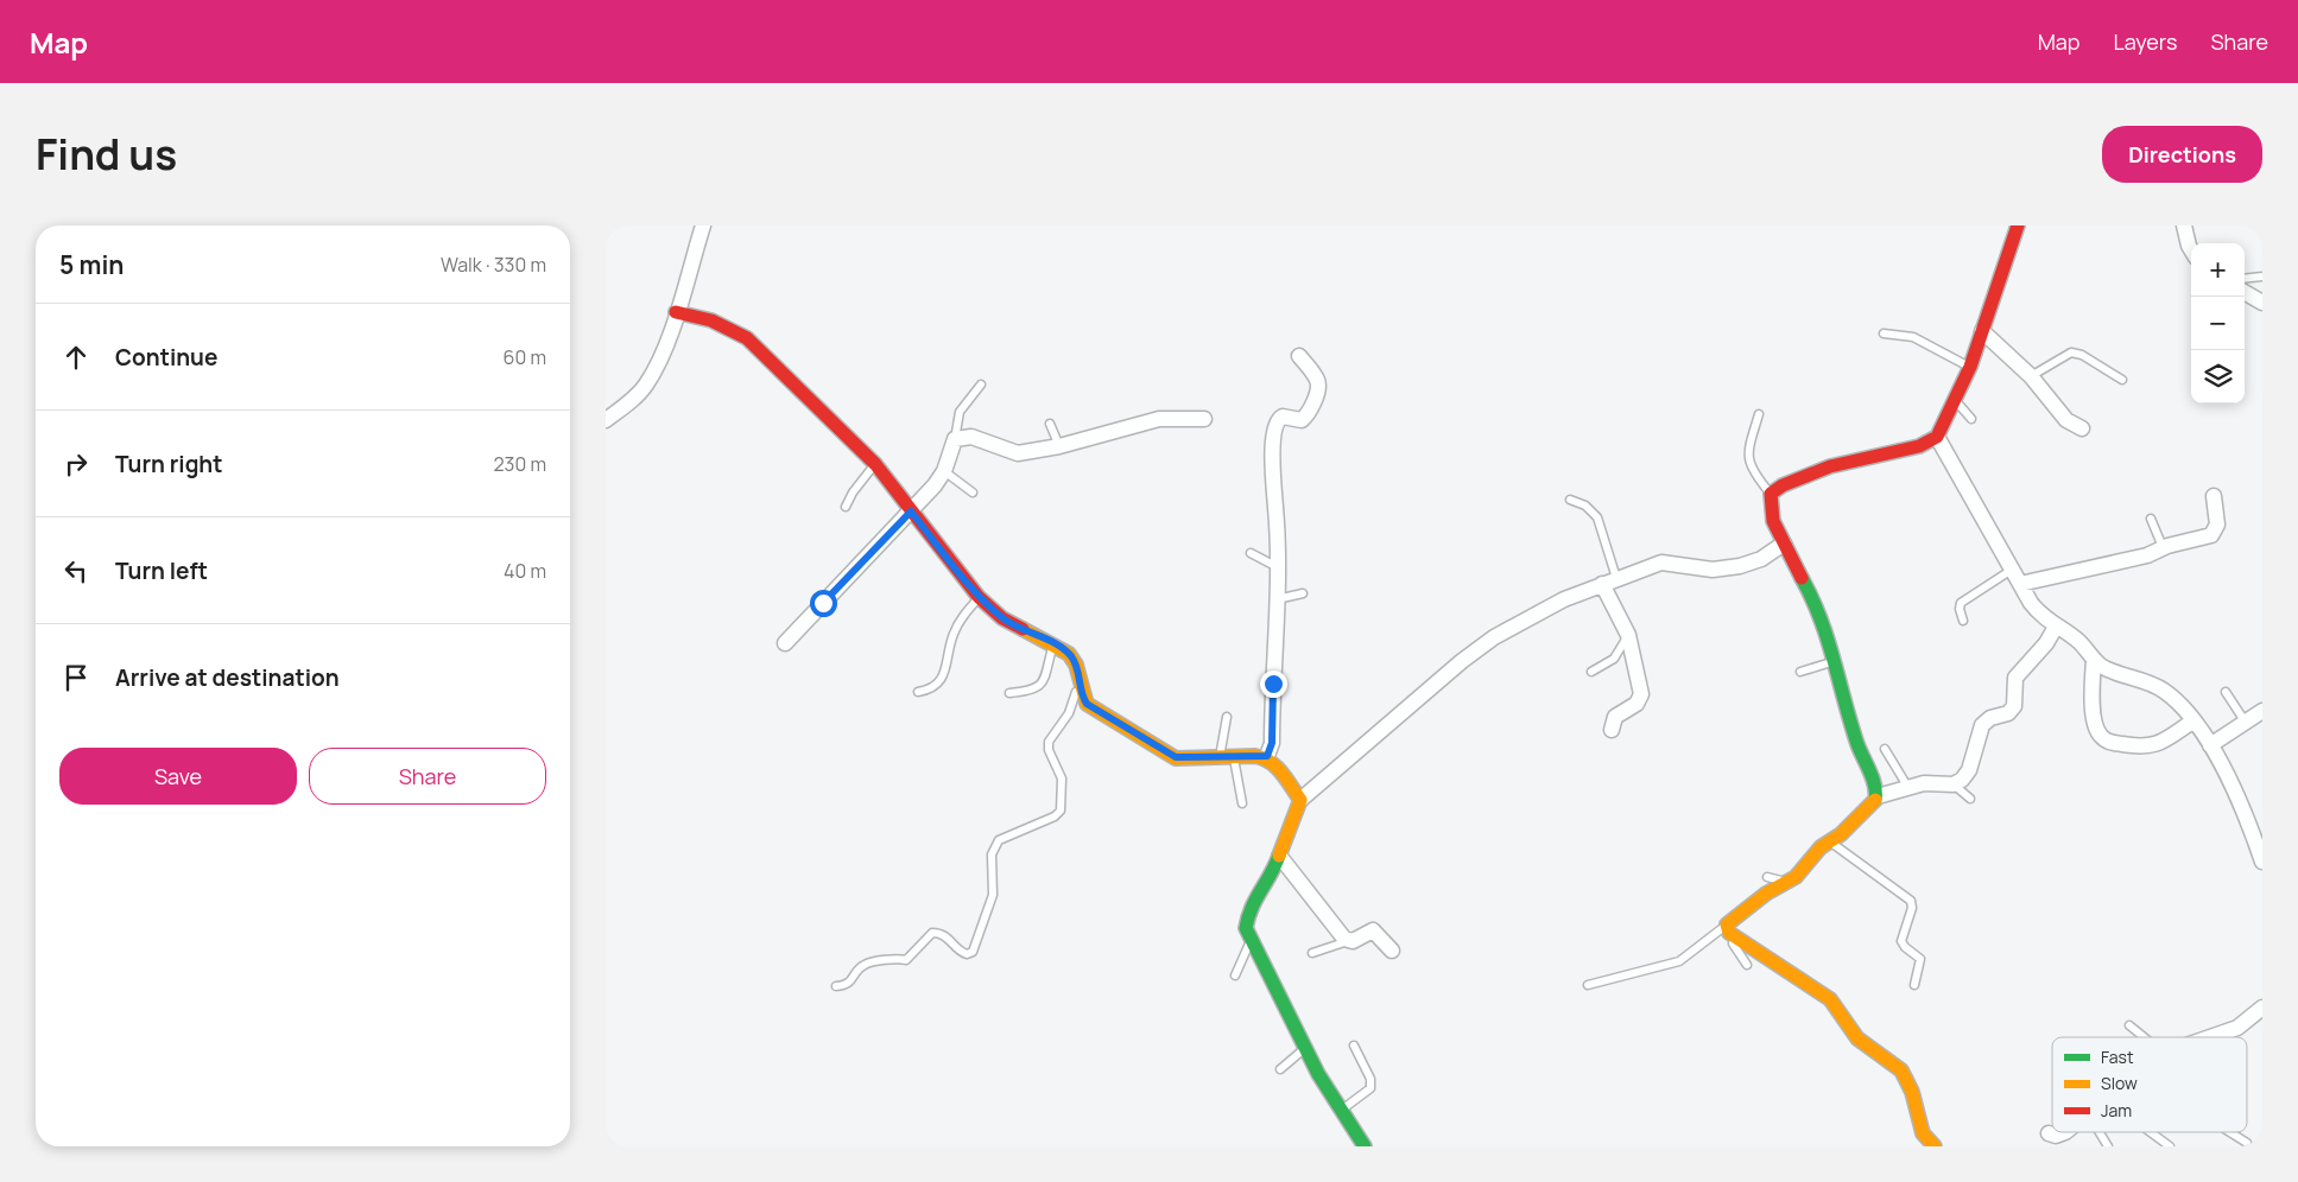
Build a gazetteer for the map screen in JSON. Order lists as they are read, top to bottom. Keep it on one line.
{"legend":["Fast","Slow","Jam"],"page":{"header":"Map","nav":["Map","Layers","Share"],"title":"Find us","buttons":["Directions",["Save","Share"]],"heading":["5 min","Walk · 330 m"],"map_buttons":["+","−"],"list":[["Continue","60 m"],["Turn right","230 m"],["Turn left","40 m"],"Arrive at destination"]}}
